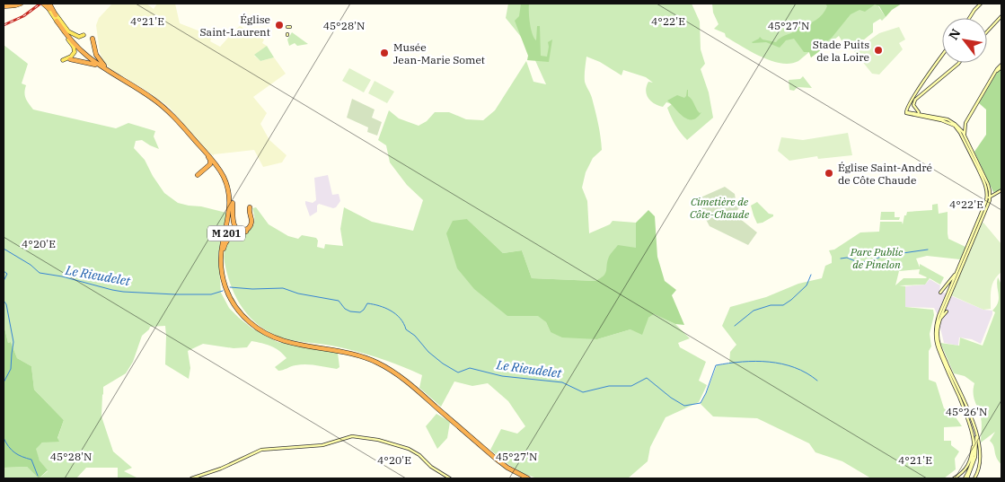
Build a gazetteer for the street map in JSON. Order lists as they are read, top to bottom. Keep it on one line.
{"streets":{"highway":["M 201"]},"water":["Le Rieudelet"],"parks":["Cimetière de Côte-Chaude","Parc Public de Pinelon"],"places":["Église Saint-Laurent","Stade Puits de la Loire","Musée Jean-Marie Somet","Église Saint-André de Côte Chaude"],"north":"top left","coordinates":["4°21'E","4°22'E","45°28'N","45°27'N","4°20'E","45°26'N"]}
